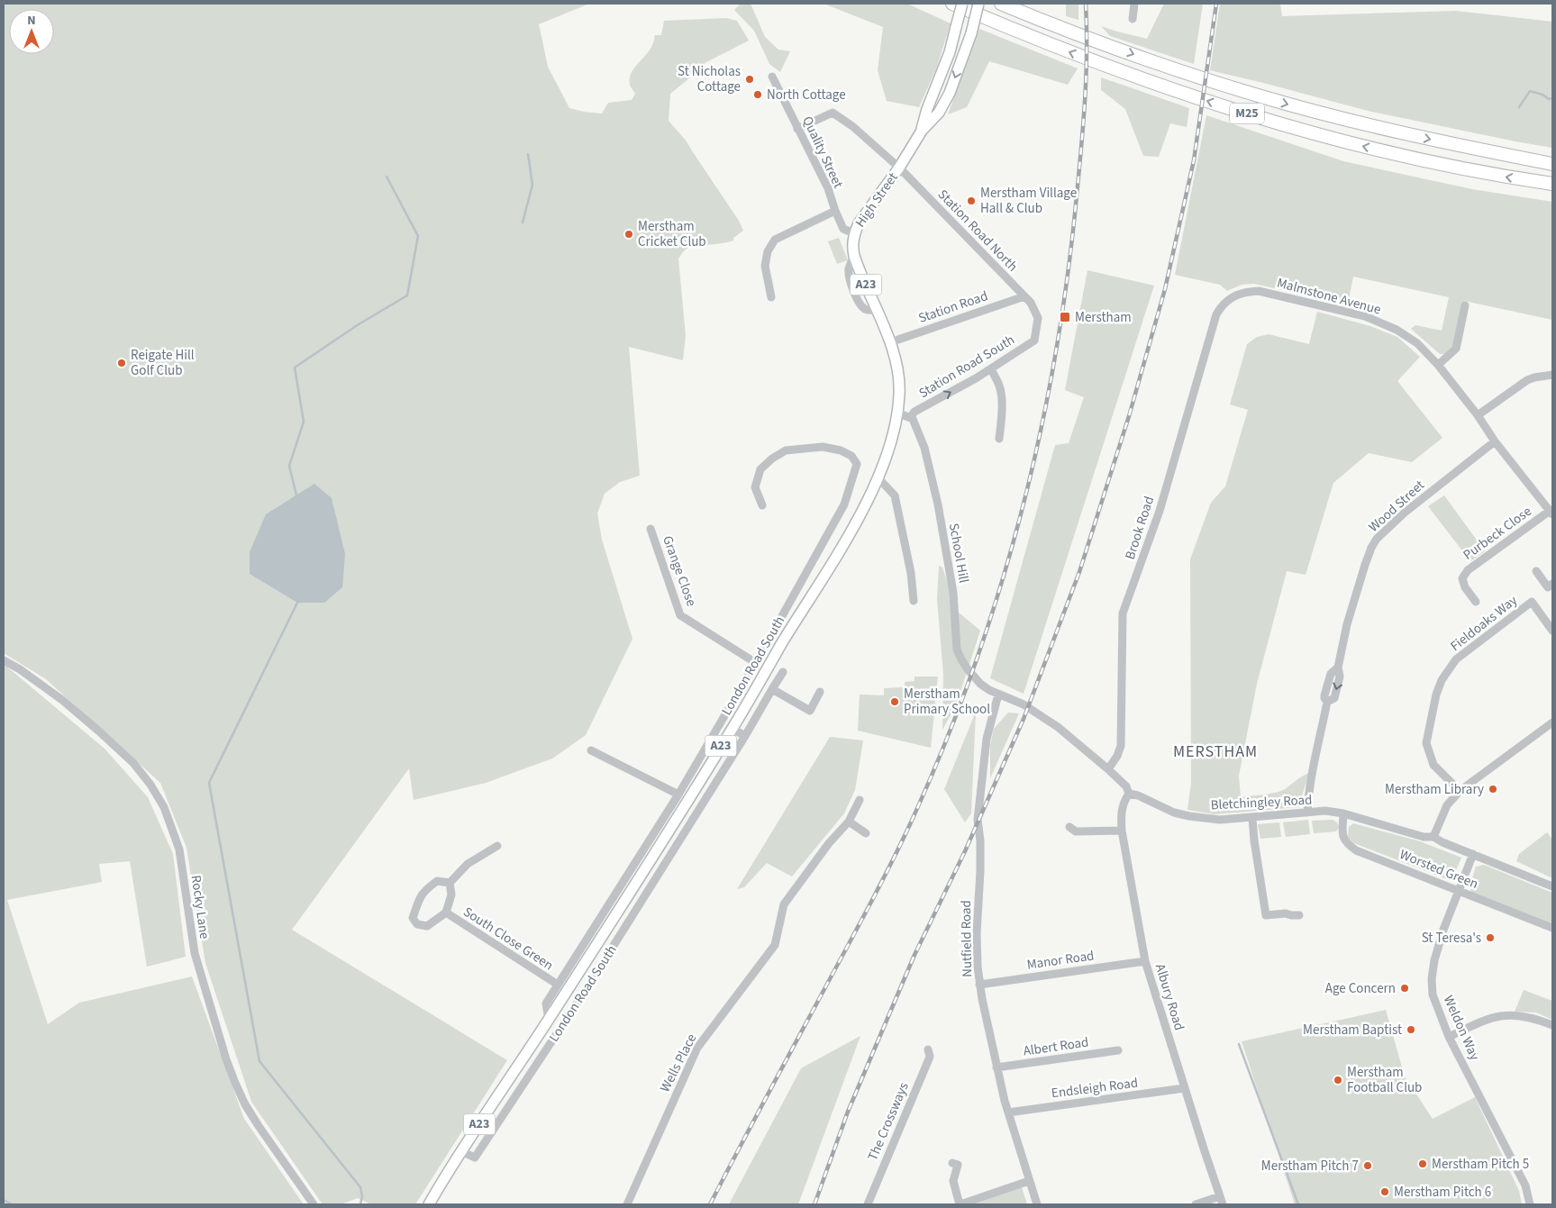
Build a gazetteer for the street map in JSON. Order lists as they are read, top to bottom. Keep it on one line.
{"streets":{"highway":["M25"],"main road":["High Street","A23","London Road South"],"street":["Quality Street","Station Road North","Malmstone Avenue","Station Road","Station Road South","Wood Street","Brook Road","Purbeck Close","School Hill","Grange Close","Fieldoaks Way","Bletchingley Road","Worsted Green","Rocky Lane","South Close Green","Nutfield Road","Manor Road","Albury Road","Weldon Way","Albert Road","Wells Place","Endsleigh Road","The Crossways"]},"crossings":[["Quality Street","High Street"],["Quality Street","Station Road North"],["High Street","Station Road North"],["High Street","Station Road"],["High Street","London Road South"],["Station Road North","Station Road"],["Station Road North","Station Road South"],["Malmstone Avenue","Wood Street"],["Malmstone Avenue","Brook Road"],["Malmstone Avenue","Purbeck Close"],["Station Road South","School Hill"],["Wood Street","Bletchingley Road"],["School Hill","Nutfield Road"],["Grange Close","London Road South"],["London Road South","South Close Green"],["Bletchingley Road","Worsted Green"],["Bletchingley Road","Albury Road"],["Bletchingley Road","Weldon Way"],["Worsted Green","Weldon Way"],["Nutfield Road","Manor Road"],["Nutfield Road","Albert Road"],["Nutfield Road","Endsleigh Road"],["Manor Road","Albury Road"],["Albury Road","Endsleigh Road"]],"one_way":["Station Road South"],"districts":["MERSTHAM"],"places":{"other":["St Nicholas Cottage","North Cottage","Merstham Village Hall & Club","Merstham Cricket Club","Reigate Hill Golf Club","Merstham Primary School","Merstham Library","St Teresa's","Age Concern","Merstham Baptist","Merstham Football Club","Merstham Pitch 5","Merstham Pitch 7","Merstham Pitch 6"],"transit":["Merstham"]},"north":"top"}
